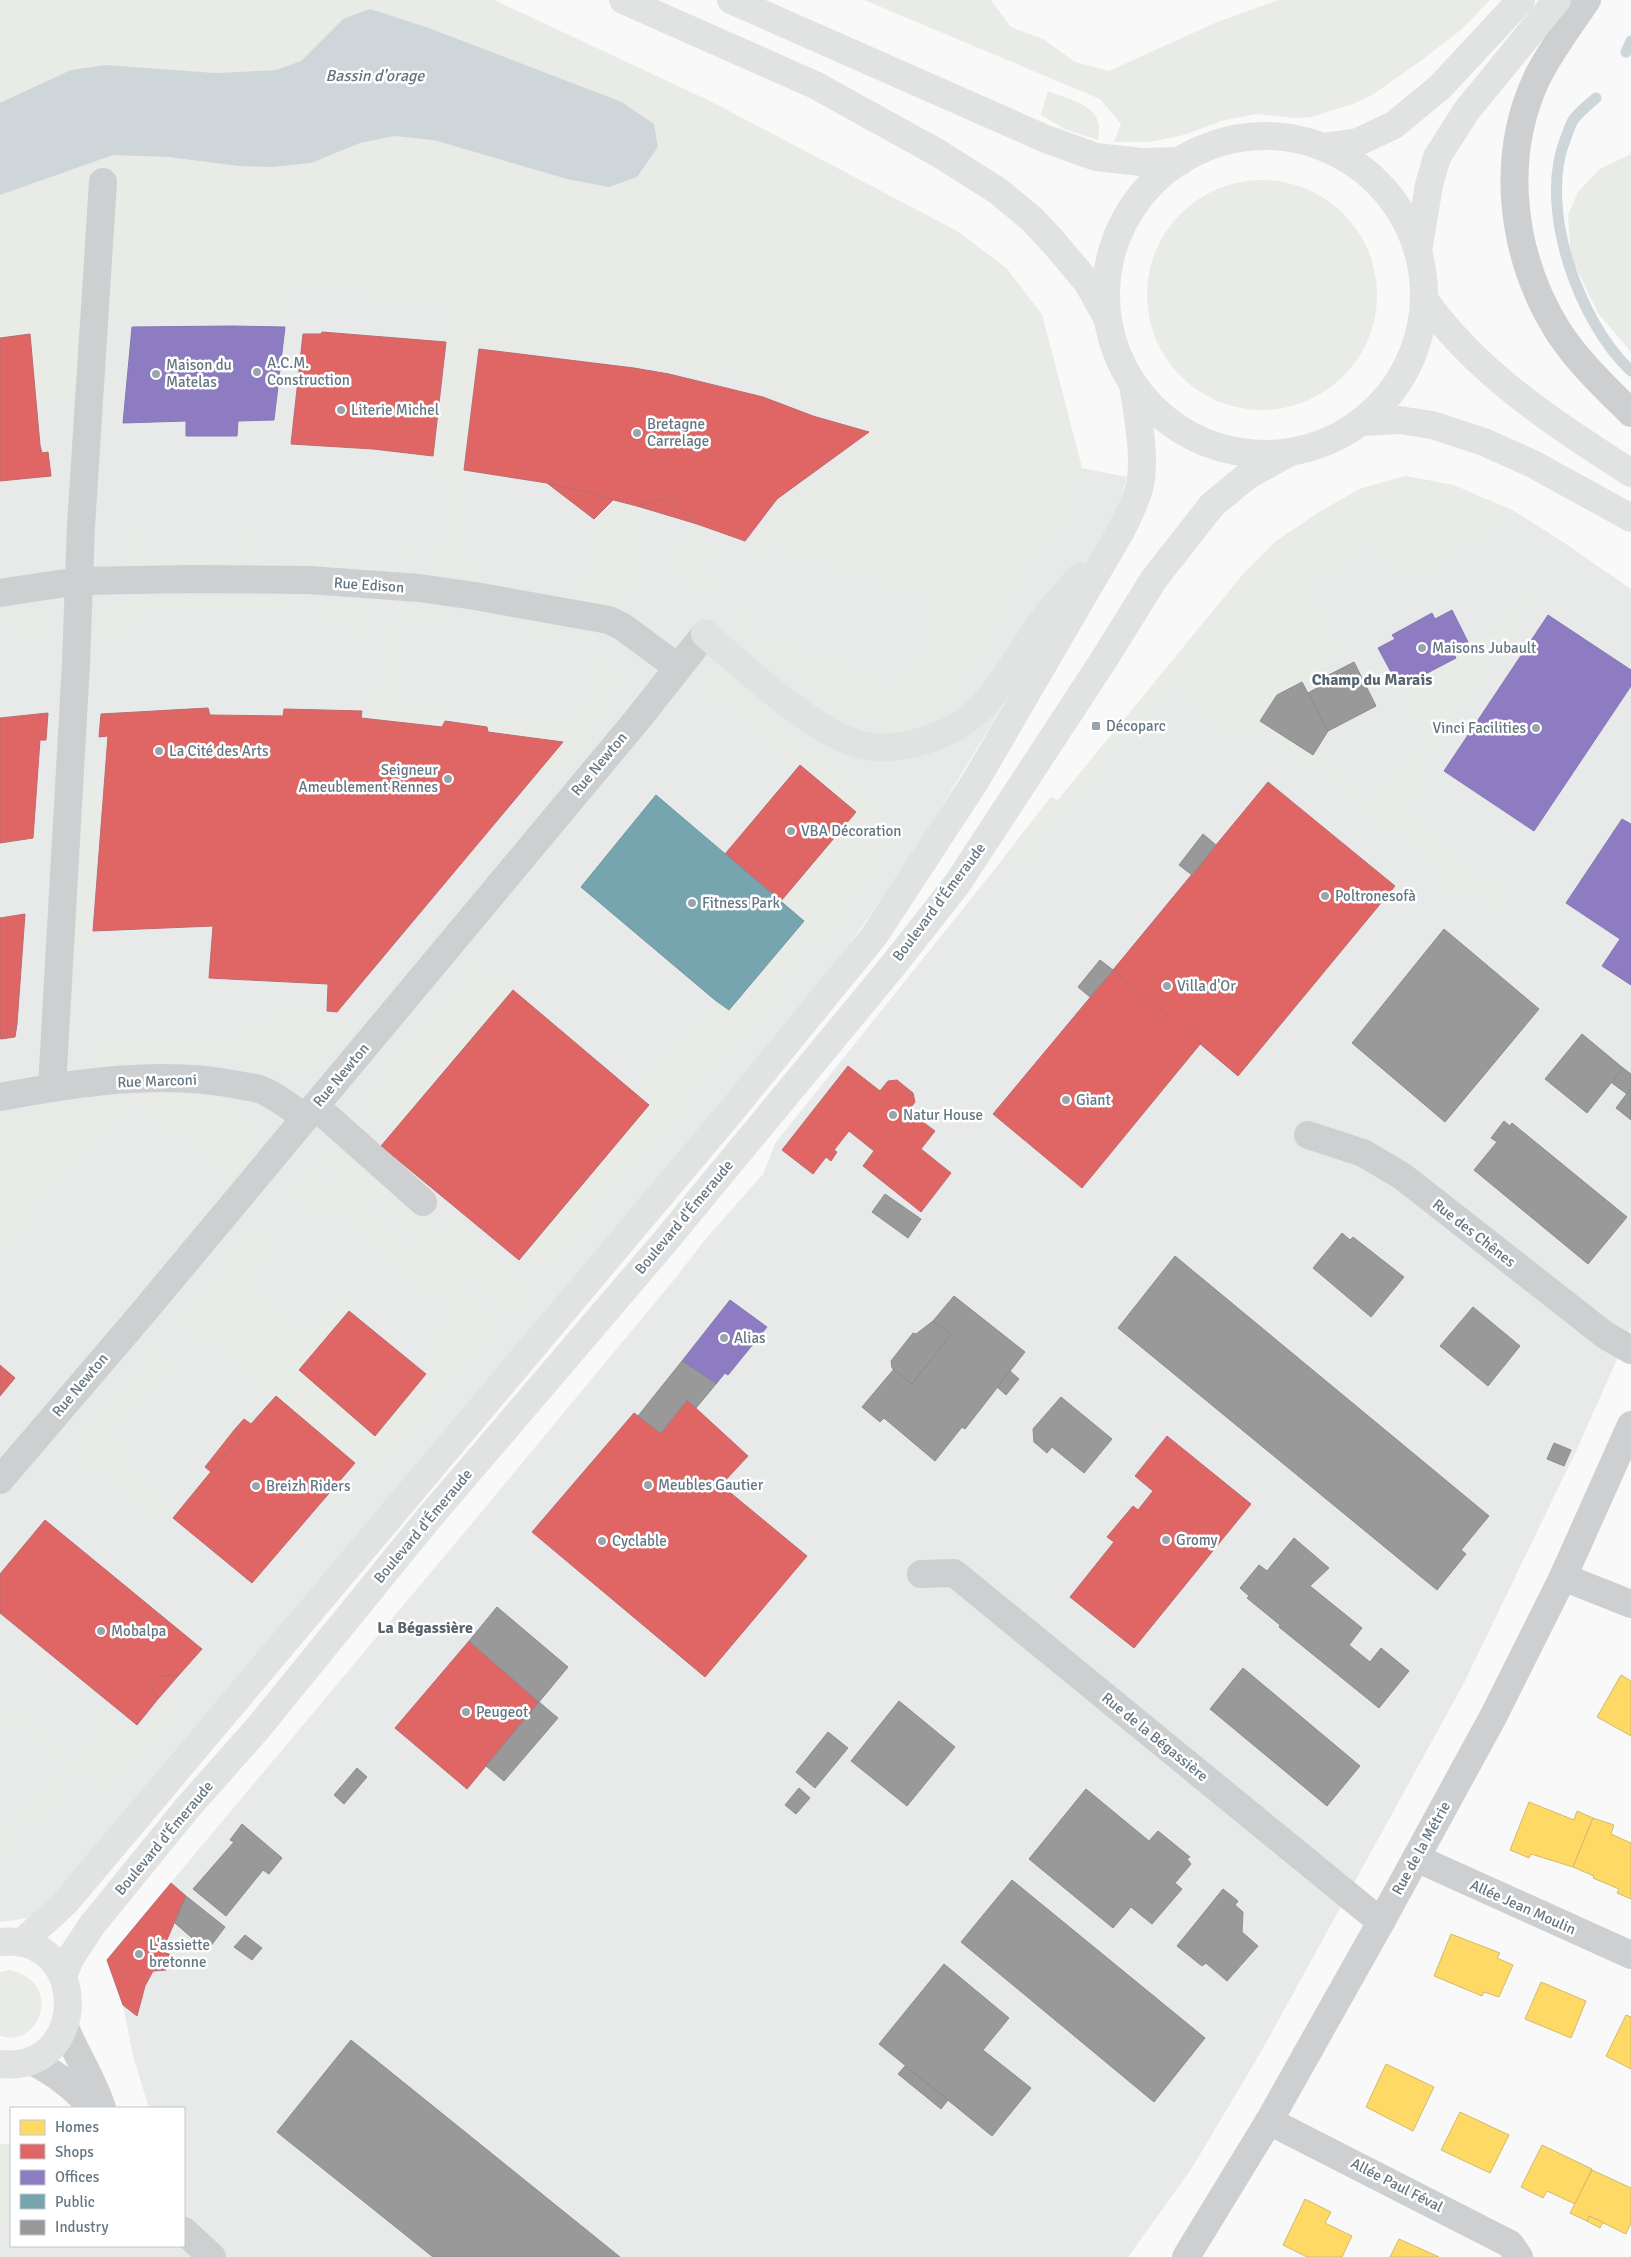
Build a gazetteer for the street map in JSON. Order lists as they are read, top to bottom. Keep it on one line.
{"streets":{"main road":["Boulevard d'Émeraude"],"street":["Rue Edison","Rue Newton","Rue Marconi","Rue des Chênes","Rue de la Bégassière","Rue de la Métrie","Allée Jean Moulin","Allée Paul Féval"]},"crossings":[["Rue Edison","Rue Newton"],["Rue Newton","Rue Marconi"],["Rue de la Bégassière","Rue de la Métrie"],["Rue de la Métrie","Allée Jean Moulin"],["Rue de la Métrie","Allée Paul Féval"]],"districts":["Champ du Marais","La Bégassière"],"water":["Bassin d'orage"],"places":{"other":["A.C.M. Construction","Maison du Matelas","Literie Michel","Bretagne Carrelage","Maisons Jubault","Vinci Facilities","La Cité des Arts","Seigneur Ameublement Rennes","VBA Décoration","Poltronesofà","Fitness Park","Villa d'Or","Giant","Natur House","Alias","Meubles Gautier","Breizh Riders","Gromy","Cyclable","Mobalpa","Peugeot","L'assiette bretonne"],"transit":["Décoparc"]},"legend":["Homes","Shops","Offices","Public","Industry"]}
